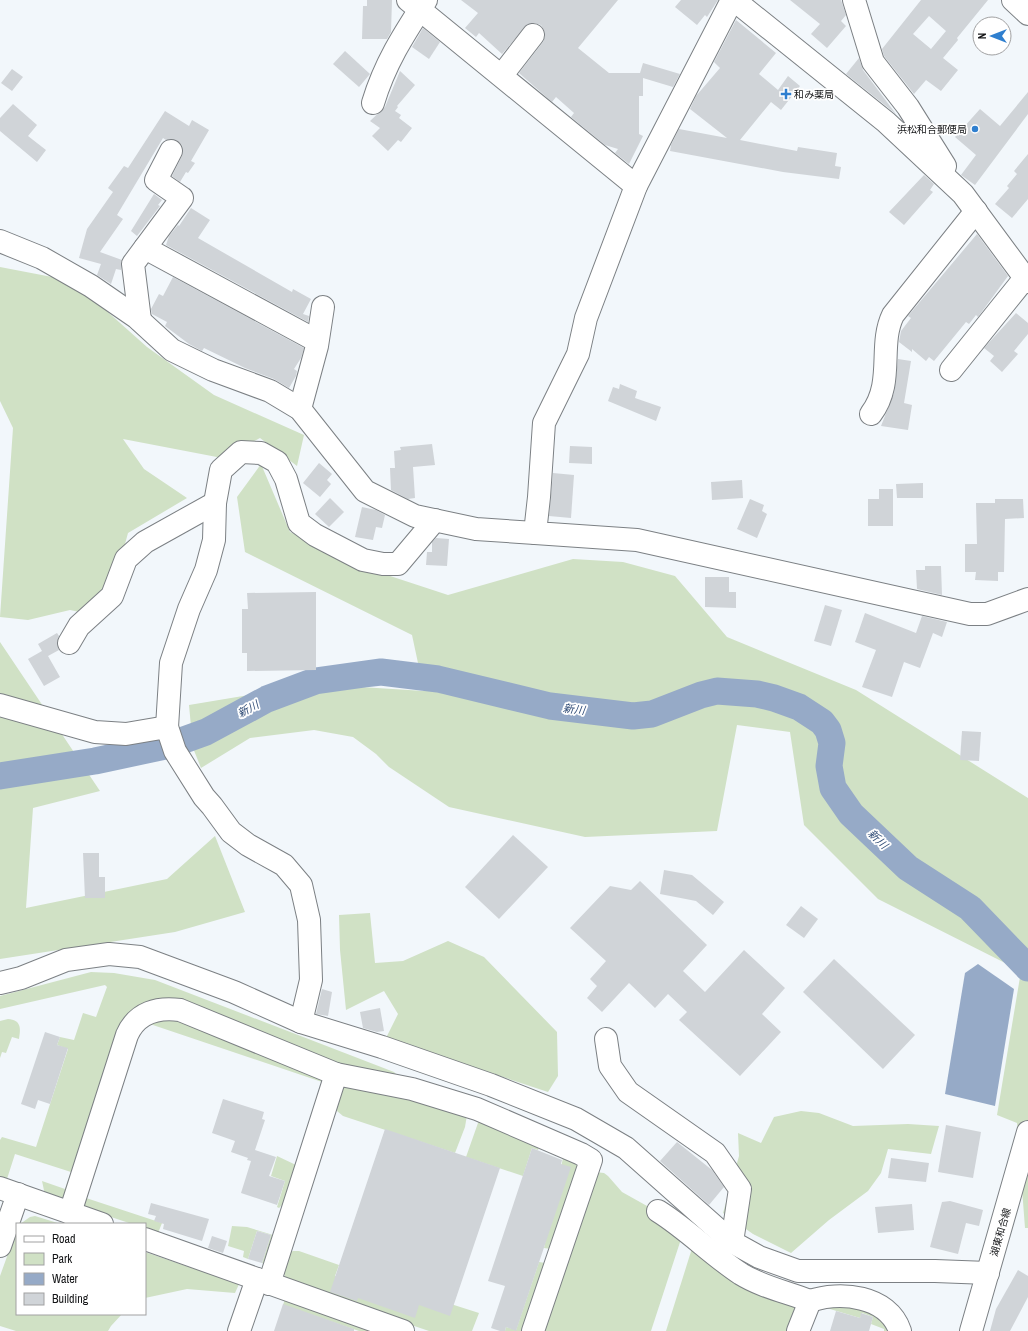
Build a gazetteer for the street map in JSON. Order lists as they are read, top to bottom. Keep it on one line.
{"streets":{"street":["湖東和合線"]},"water":["新川"],"places":{"health":["和み薬局"],"other":["浜松和合郵便局"]},"legend":["Road","Park","Water","Building"],"north":"left"}
